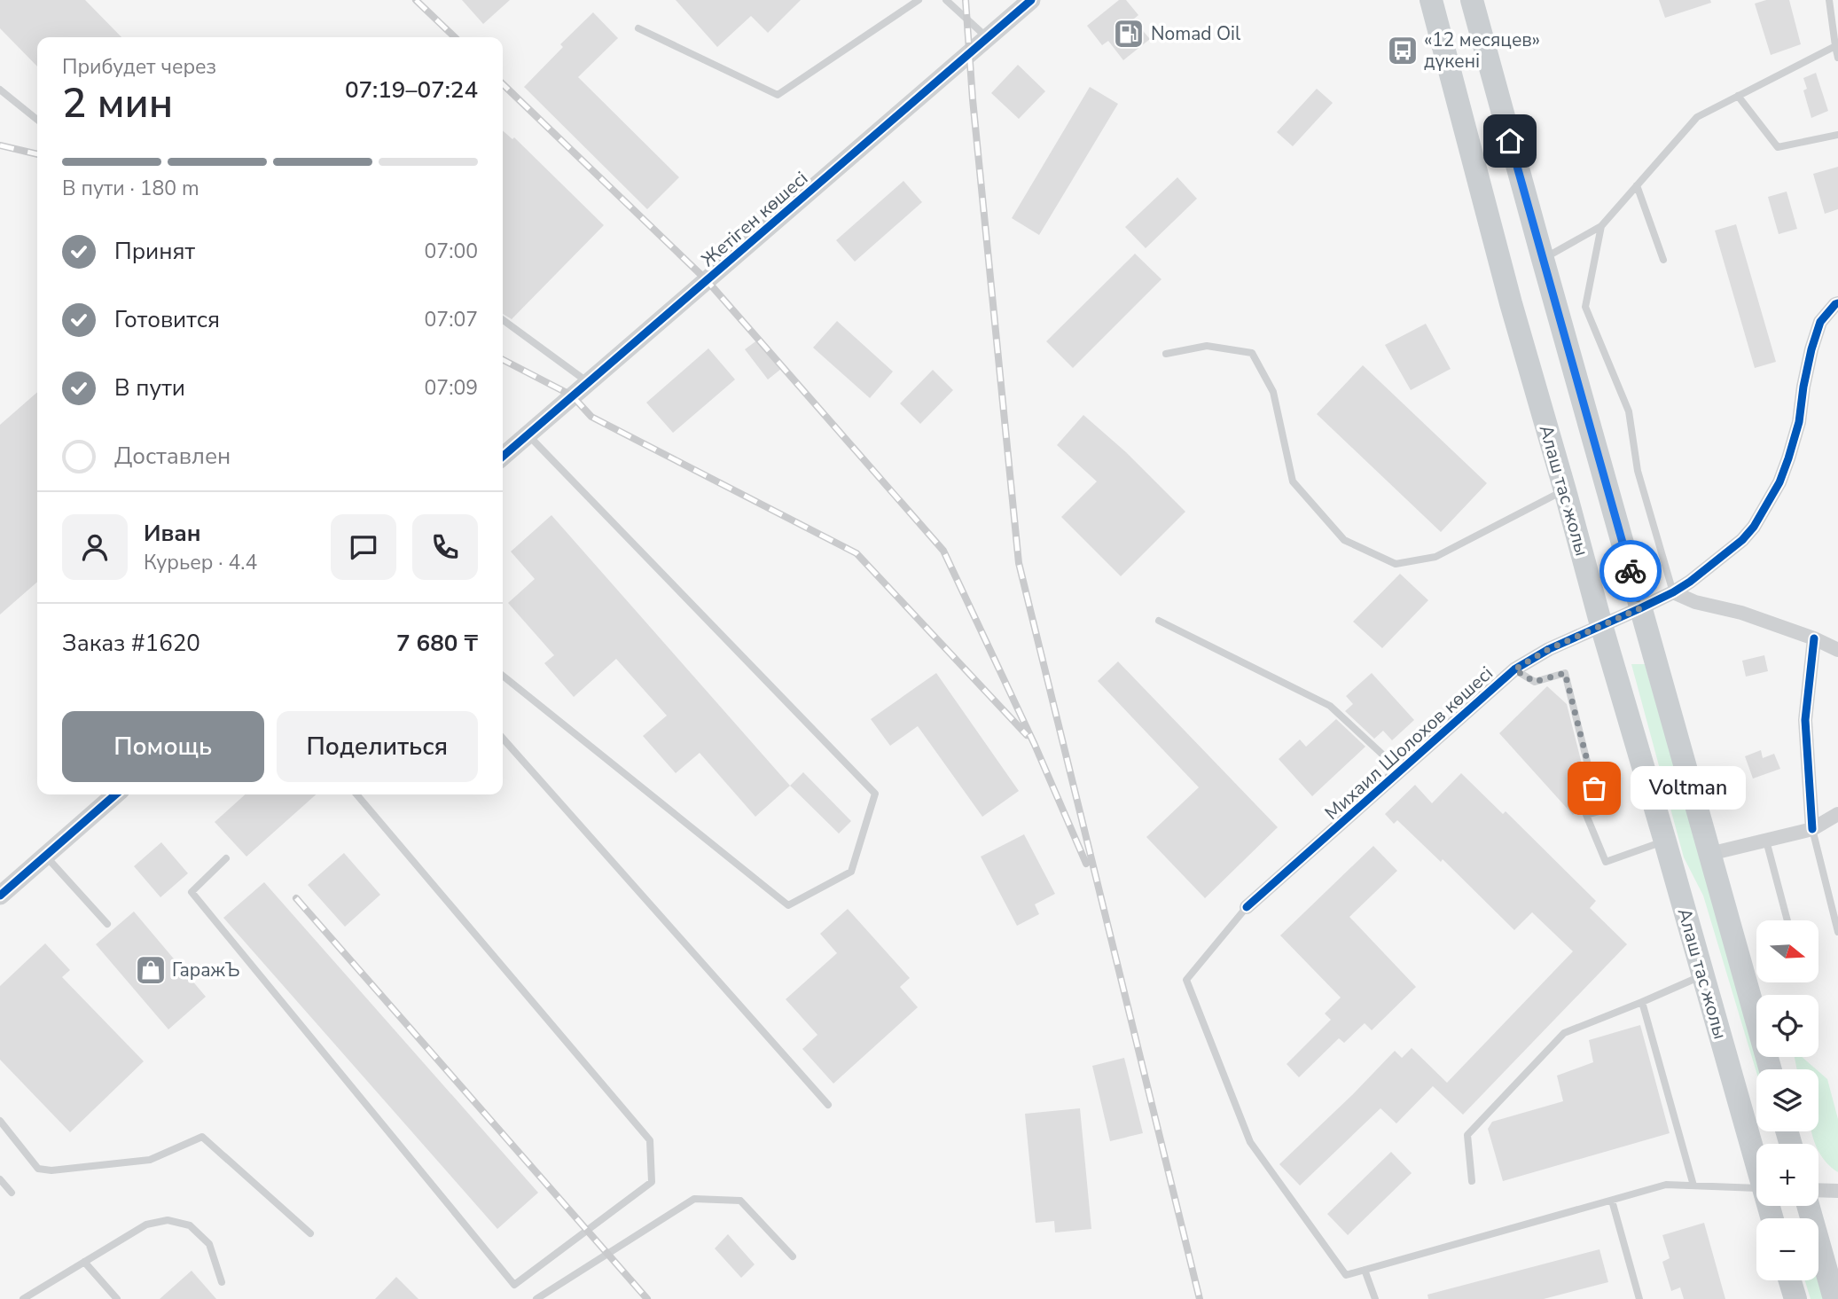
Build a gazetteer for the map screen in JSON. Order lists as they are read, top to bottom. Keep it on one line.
{"streets":{"main road":["Алаш тас жолы"],"street":["Жетіген көшесі","Михаил Шолохов көшесі"]},"crossings":[["Алаш тас жолы","Михаил Шолохов көшесі"]],"places":{"fuel station":["Nomad Oil"],"bus stop":["«12 месяцев» дүкені"],"other":["Voltman"],"shop":["ГаражЪ"]},"north":"right","page":{"heading":["2 мин","Прибудет через","07:19–07:24"],"panel":["Иван","Курьер · 4.4","Заказ #1620","7 680 ₸"],"bar":"В пути · 180 m","list":[["Принят","07:00"],["Готовится","07:07"],["В пути","07:09"],"Доставлен"],"buttons":["Помощь","Поделиться"],"bubble":"Voltman","map_buttons":["+","−"]}}
